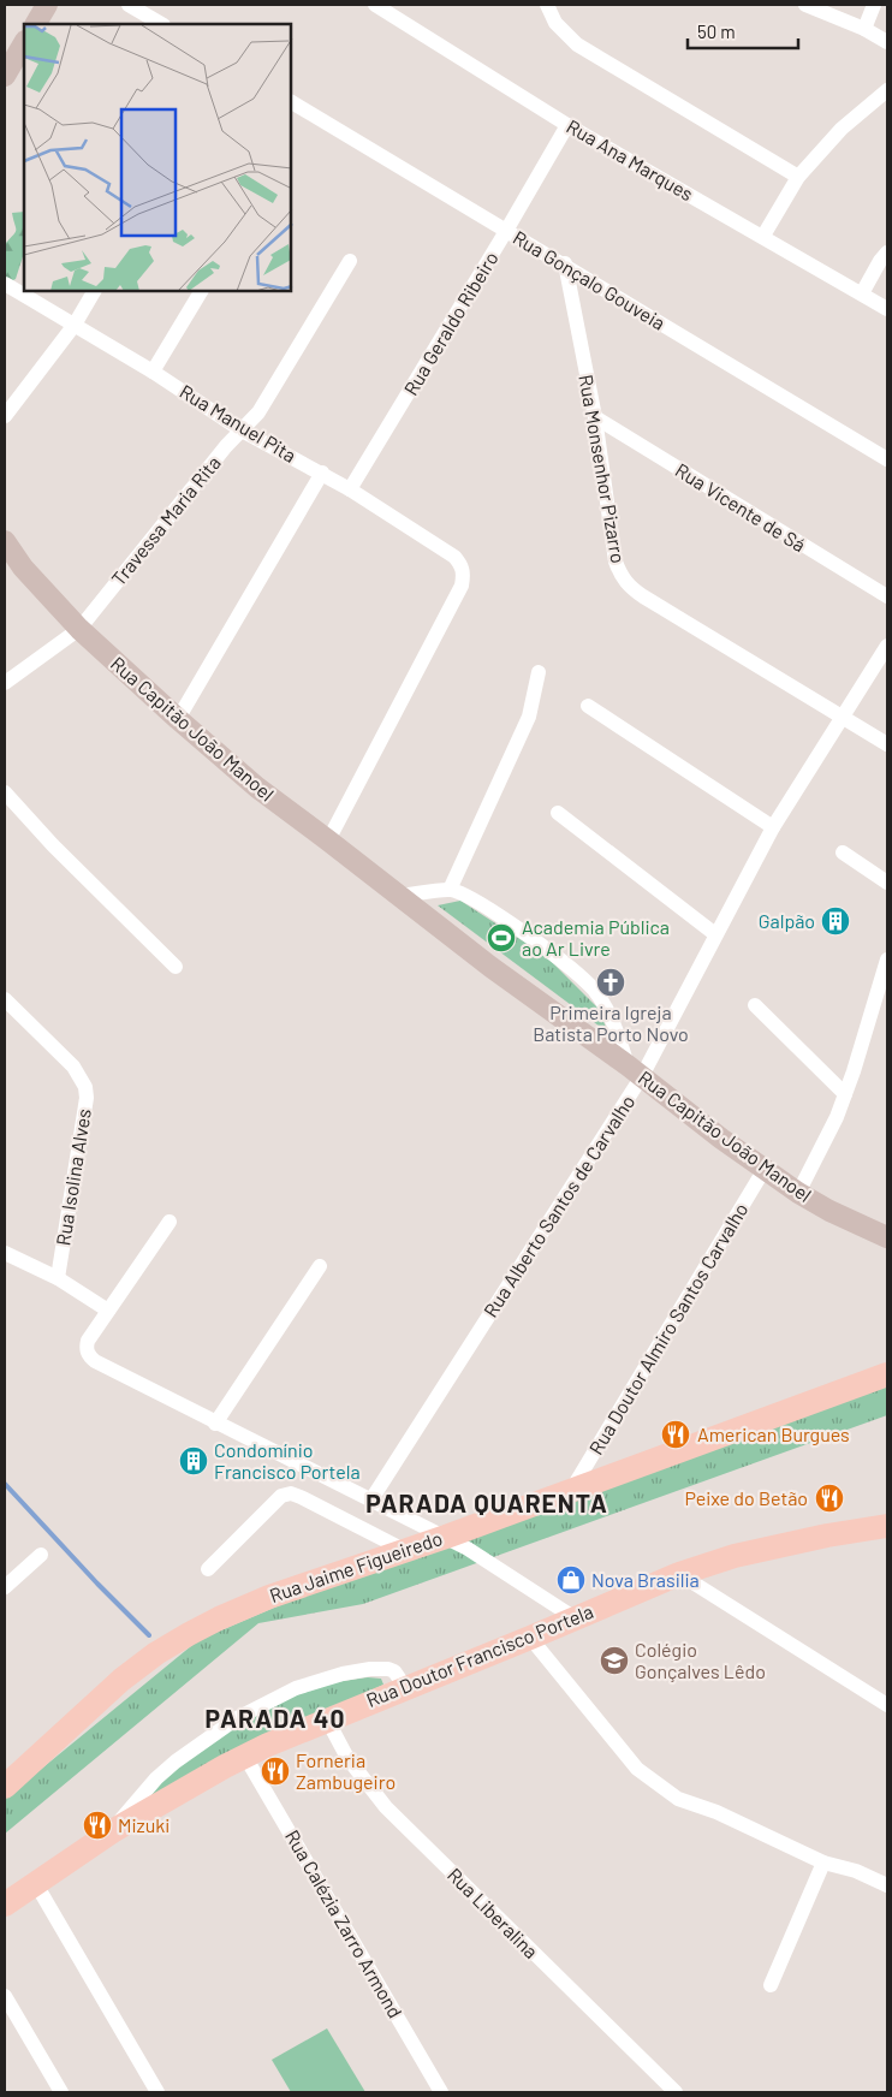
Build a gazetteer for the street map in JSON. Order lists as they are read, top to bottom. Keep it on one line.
{"streets":{"main road":["Rua Capitão João Manoel","Rua Jaime Figueiredo","Rua Doutor Francisco Portela"],"street":["Rua Ana Marques","Rua Gonçalo Gouveia","Rua Geraldo Ribeiro","Rua Manuel Pita","Rua Monsenhor Pizarro","Rua Vicente de Sá","Travessa Maria Rita","Rua Isolina Alves","Rua Alberto Santos de Carvalho","Rua Doutor Almiro Santos Carvalho","Rua Liberalina","Rua Calézia Zarro Armond"]},"crossings":[["Rua Ana Marques","Rua Geraldo Ribeiro"],["Rua Gonçalo Gouveia","Rua Geraldo Ribeiro"],["Rua Gonçalo Gouveia","Rua Monsenhor Pizarro"],["Rua Geraldo Ribeiro","Rua Manuel Pita"],["Rua Manuel Pita","Travessa Maria Rita"],["Rua Manuel Pita","Rua Capitão João Manoel"],["Rua Monsenhor Pizarro","Rua Vicente de Sá"],["Rua Monsenhor Pizarro","Rua Alberto Santos de Carvalho"],["Travessa Maria Rita","Rua Capitão João Manoel"],["Rua Capitão João Manoel","Rua Alberto Santos de Carvalho"],["Rua Capitão João Manoel","Rua Doutor Almiro Santos Carvalho"],["Rua Doutor Almiro Santos Carvalho","Rua Jaime Figueiredo"],["Rua Doutor Francisco Portela","Rua Liberalina"],["Rua Doutor Francisco Portela","Rua Calézia Zarro Armond"]],"districts":["PARADA QUARENTA","PARADA 40"],"places":{"building":["Galpão","Condomínio Francisco Portela"],"sports":["Academia Pública ao Ar Livre"],"church":["Primeira Igreja Batista Porto Novo"],"restaurant":["American Burgues","Peixe do Betão","Forneria Zambugeiro","Mizuki"],"shop":["Nova Brasilia"],"school or university":["Colégio Gonçalves Lêdo"]},"scale_bar":"50 m"}
